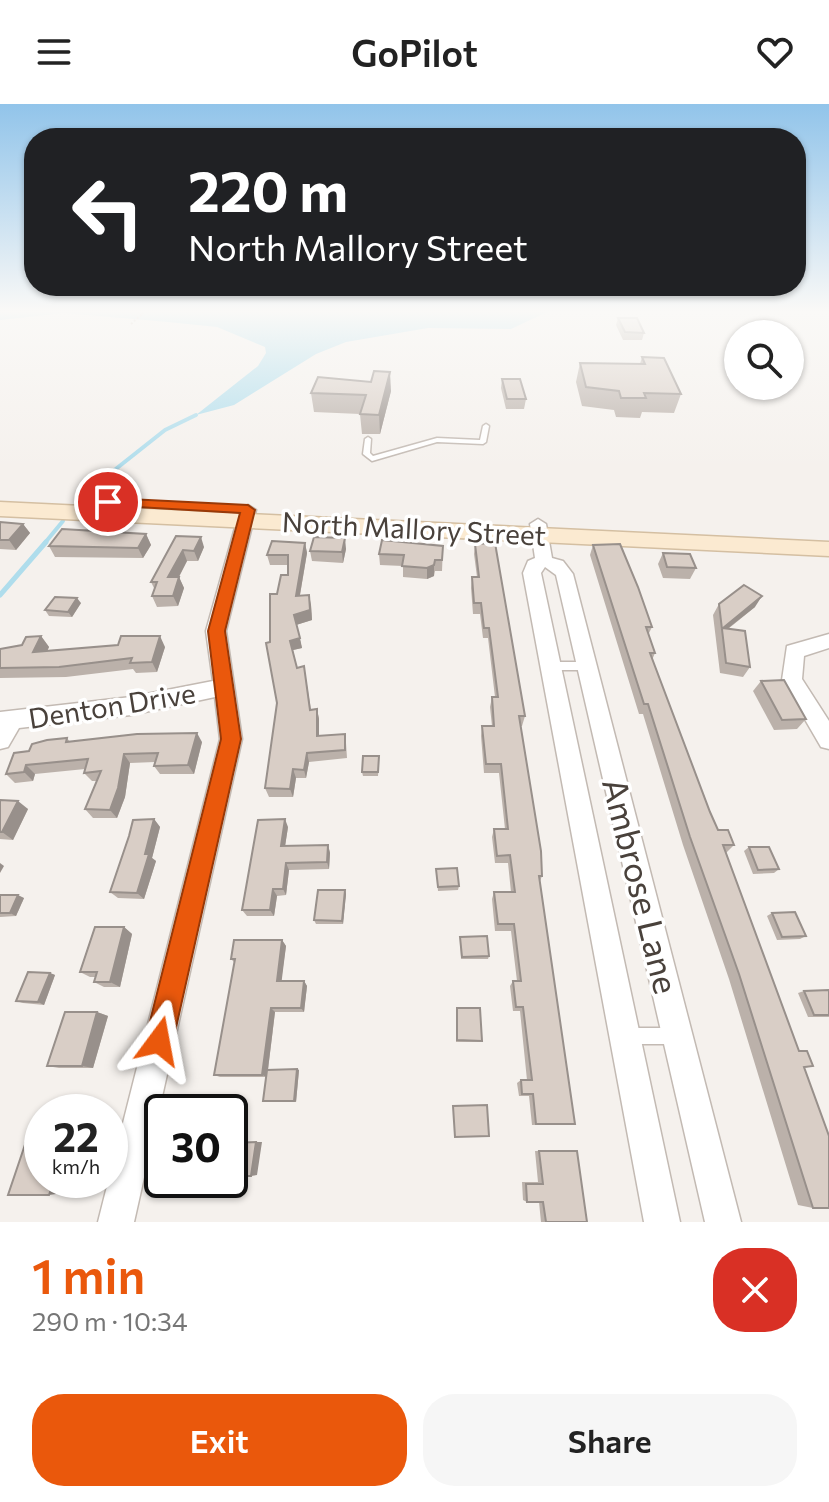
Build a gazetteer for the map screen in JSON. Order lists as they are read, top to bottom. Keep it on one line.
{"streets":{"main road":["North Mallory Street"],"street":["Denton Drive","Ambrose Lane"]},"crossings":[["North Mallory Street","Ambrose Lane"]],"page":{"header":"GoPilot","turn":["220 m","North Mallory Street"],"speed":"22 km/h","limit":"30","heading":["1 min","290 m · 10:34"],"buttons":["Exit","Share"]}}
